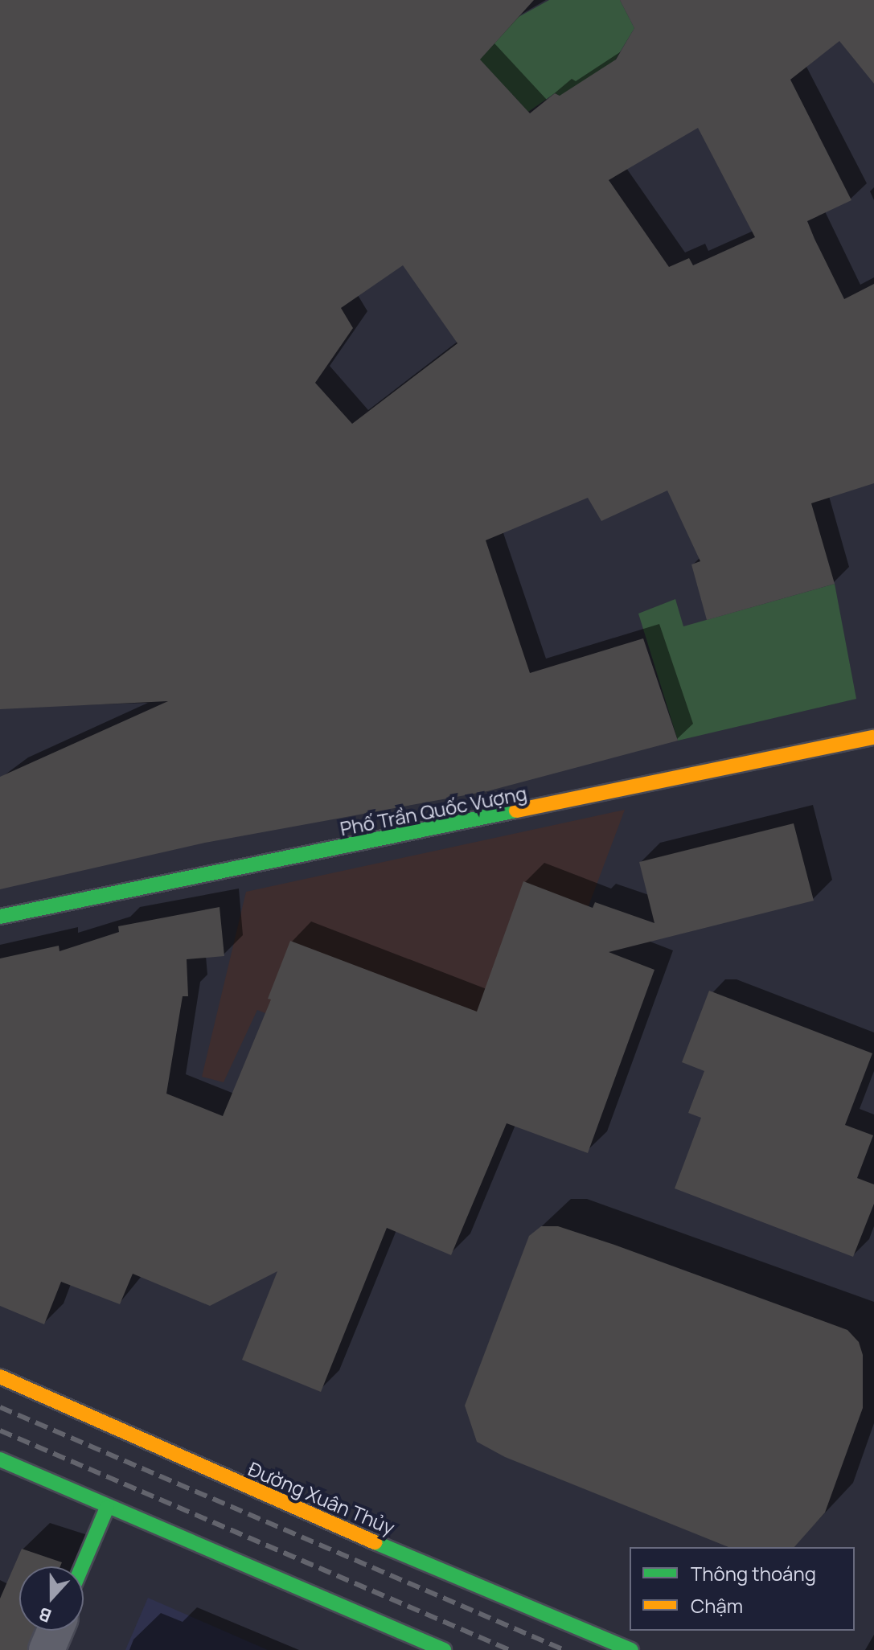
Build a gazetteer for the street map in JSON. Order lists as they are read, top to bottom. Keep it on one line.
{"streets":{"main road":["Phố Trần Quốc Vượng","Đường Xuân Thủy"]},"legend":["Thông thoáng","Chậm"],"north":"bottom"}
